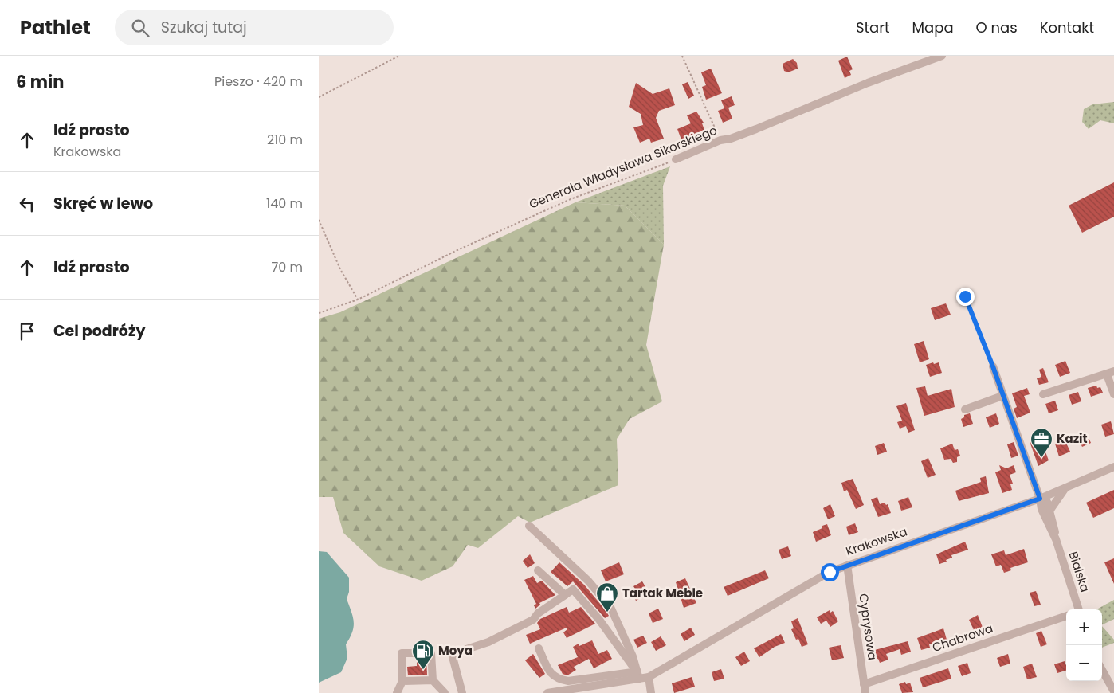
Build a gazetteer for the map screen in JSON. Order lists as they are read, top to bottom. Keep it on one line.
{"streets":{"street":["Generała Władysława Sikorskiego","Krakowska","Bialska","Cyprysowa","Chabrowa"]},"crossings":[["Krakowska","Bialska"],["Krakowska","Cyprysowa"],["Cyprysowa","Chabrowa"]],"places":{"office":["Kazit"],"shop":["Tartak Meble"],"fuel station":["Moya"]},"page":{"header":"Pathlet","search":"Szukaj tutaj","nav":["Start","Mapa","O nas","Kontakt"],"heading":["6 min","Pieszo · 420 m"],"list":[["Idź prosto","Krakowska","210 m"],["Skręć w lewo","140 m"],["Idź prosto","70 m"],"Cel podróży"],"map_buttons":["+","−"]}}
